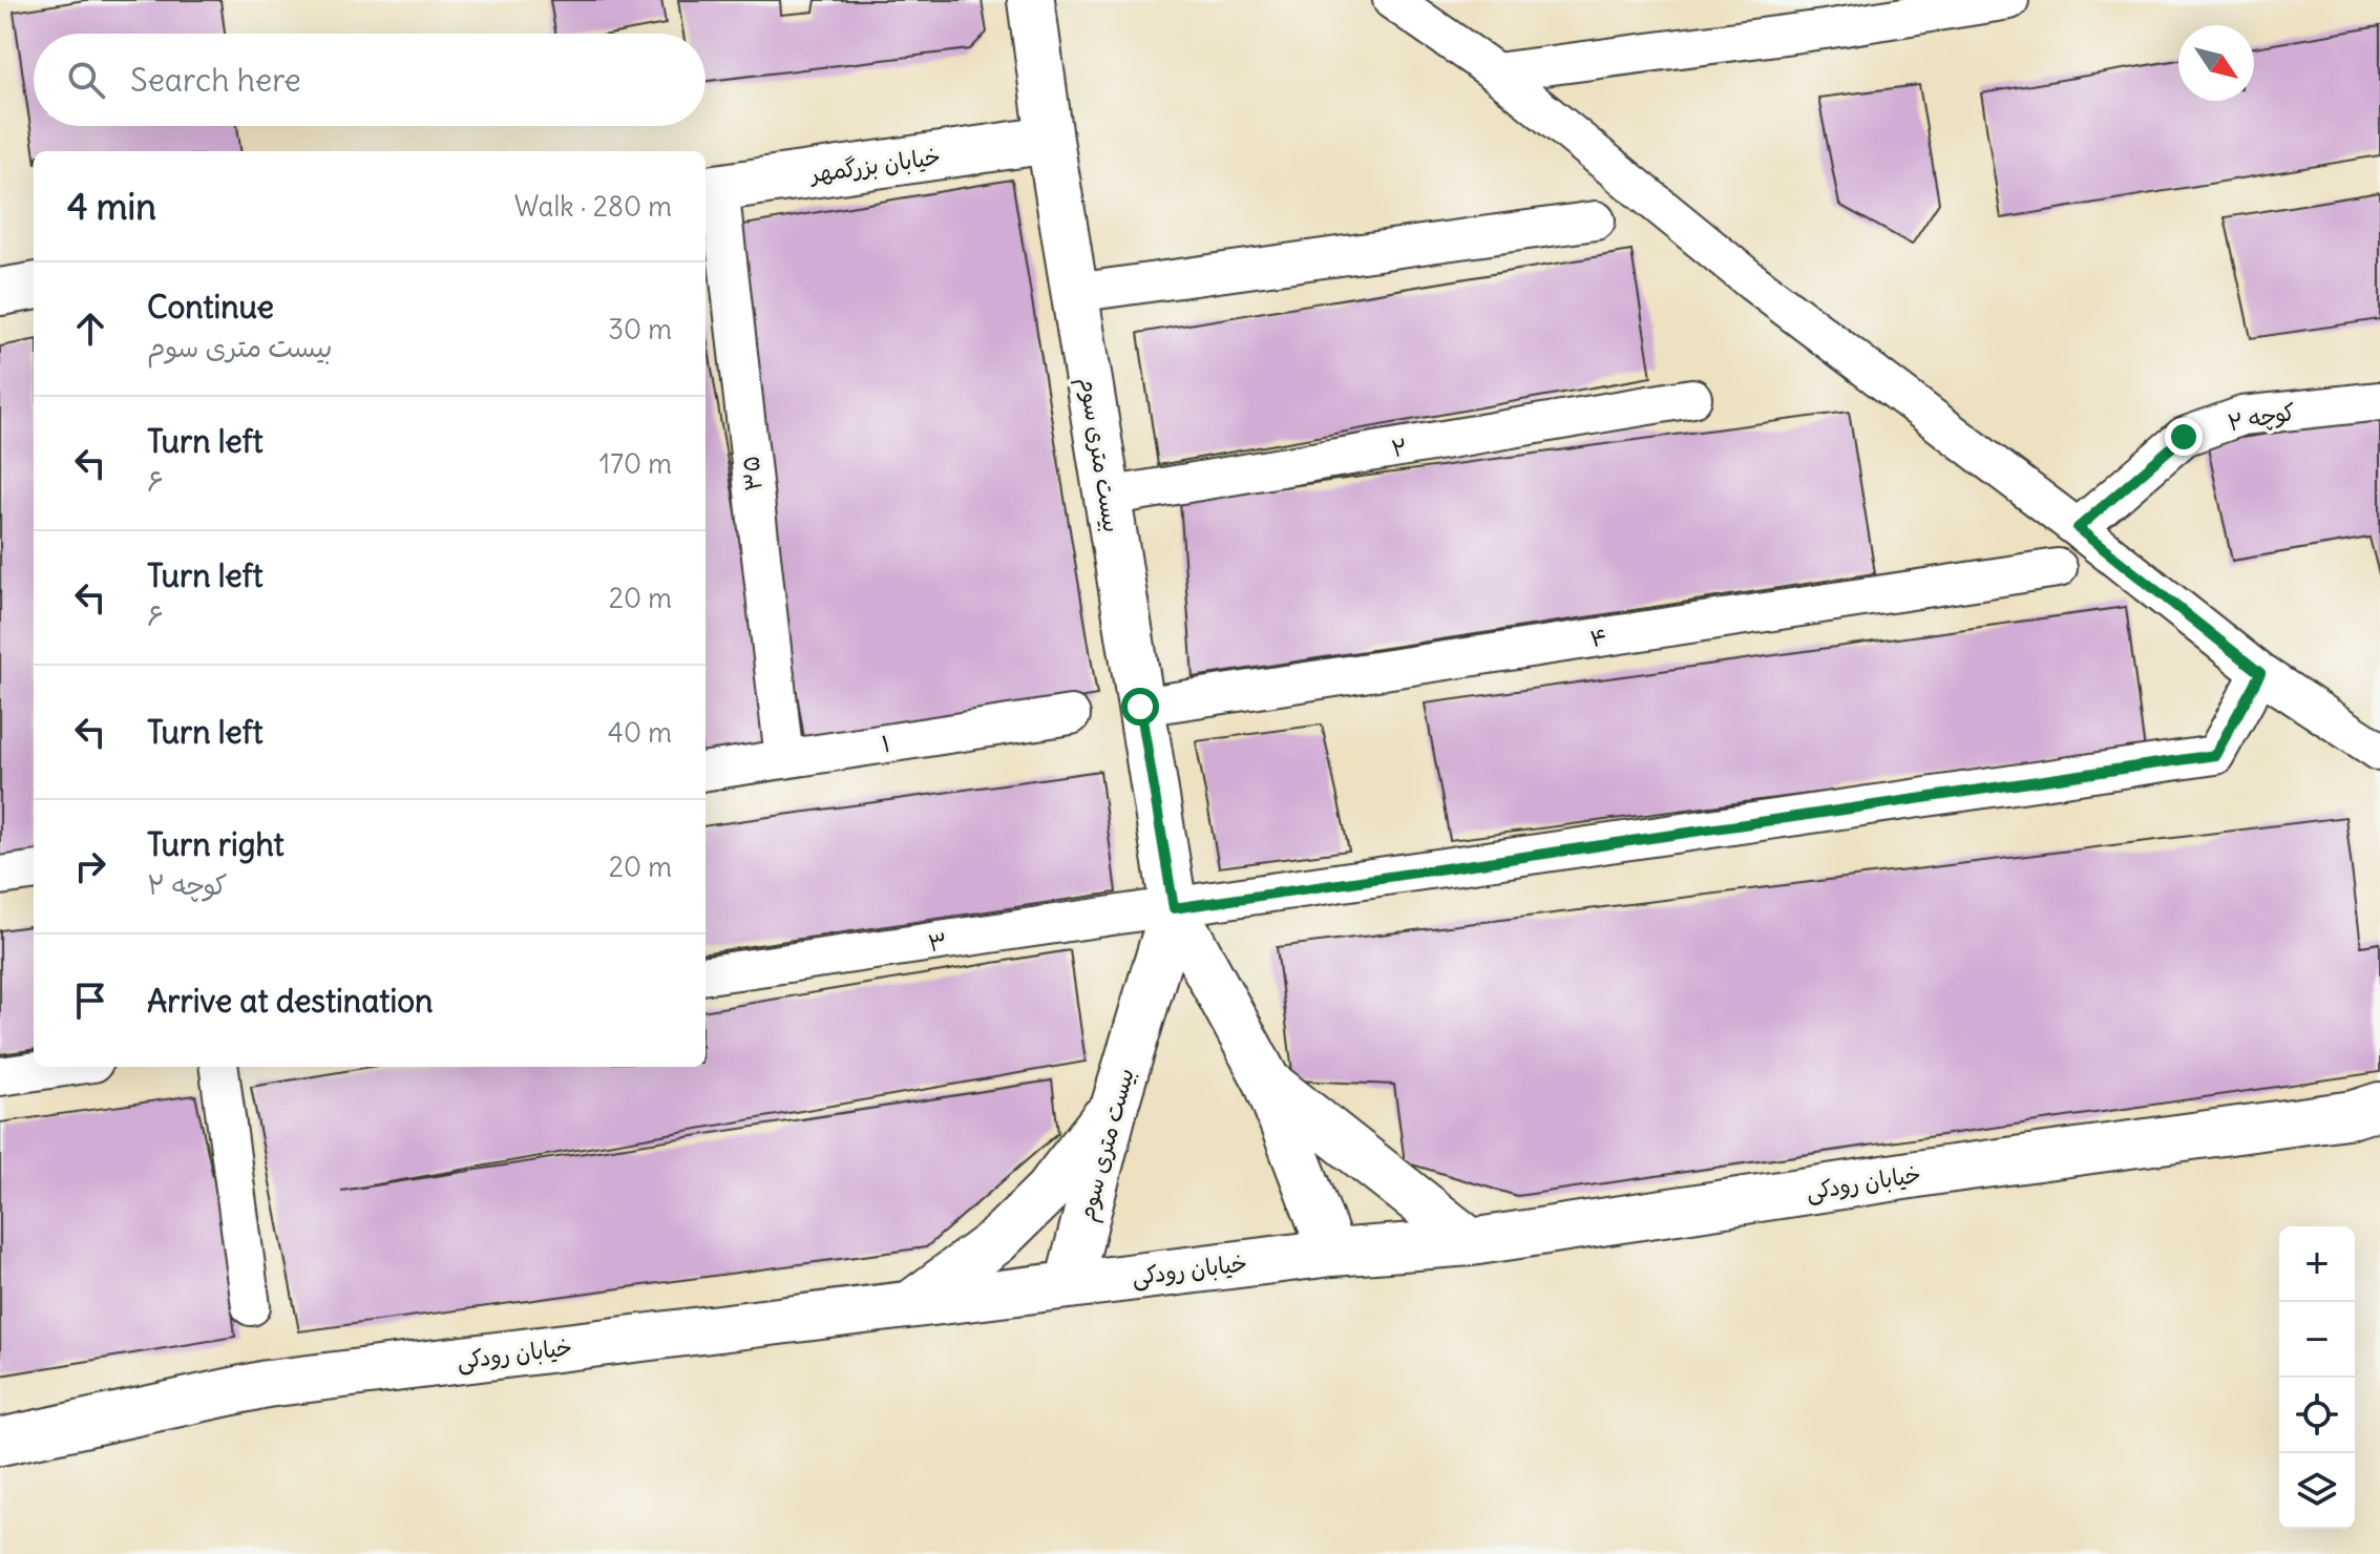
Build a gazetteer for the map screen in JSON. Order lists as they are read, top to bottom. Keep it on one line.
{"streets":{"main road":["خیابان بزرگمهر","بیست متری سوم","خیابان رودکی"],"street":["کوچه ۲","۲","۳۵","۴","۱","۳"]},"crossings":[["خیابان بزرگمهر","بیست متری سوم"],["خیابان بزرگمهر","۳۵"],["۲","بیست متری سوم"],["بیست متری سوم","۴"],["بیست متری سوم","۳"],["بیست متری سوم","خیابان رودکی"],["۳۵","۱"]],"north":"bottom right","page":{"search":"Search here","heading":["4 min","Walk · 280 m"],"list":[["Continue","بیست متری سوم","30 m"],["Turn left","۶","170 m"],["Turn left","۶","20 m"],["Turn left","40 m"],["Turn right","کوچه ۲","20 m"],"Arrive at destination"],"map_buttons":["+","−"]}}
